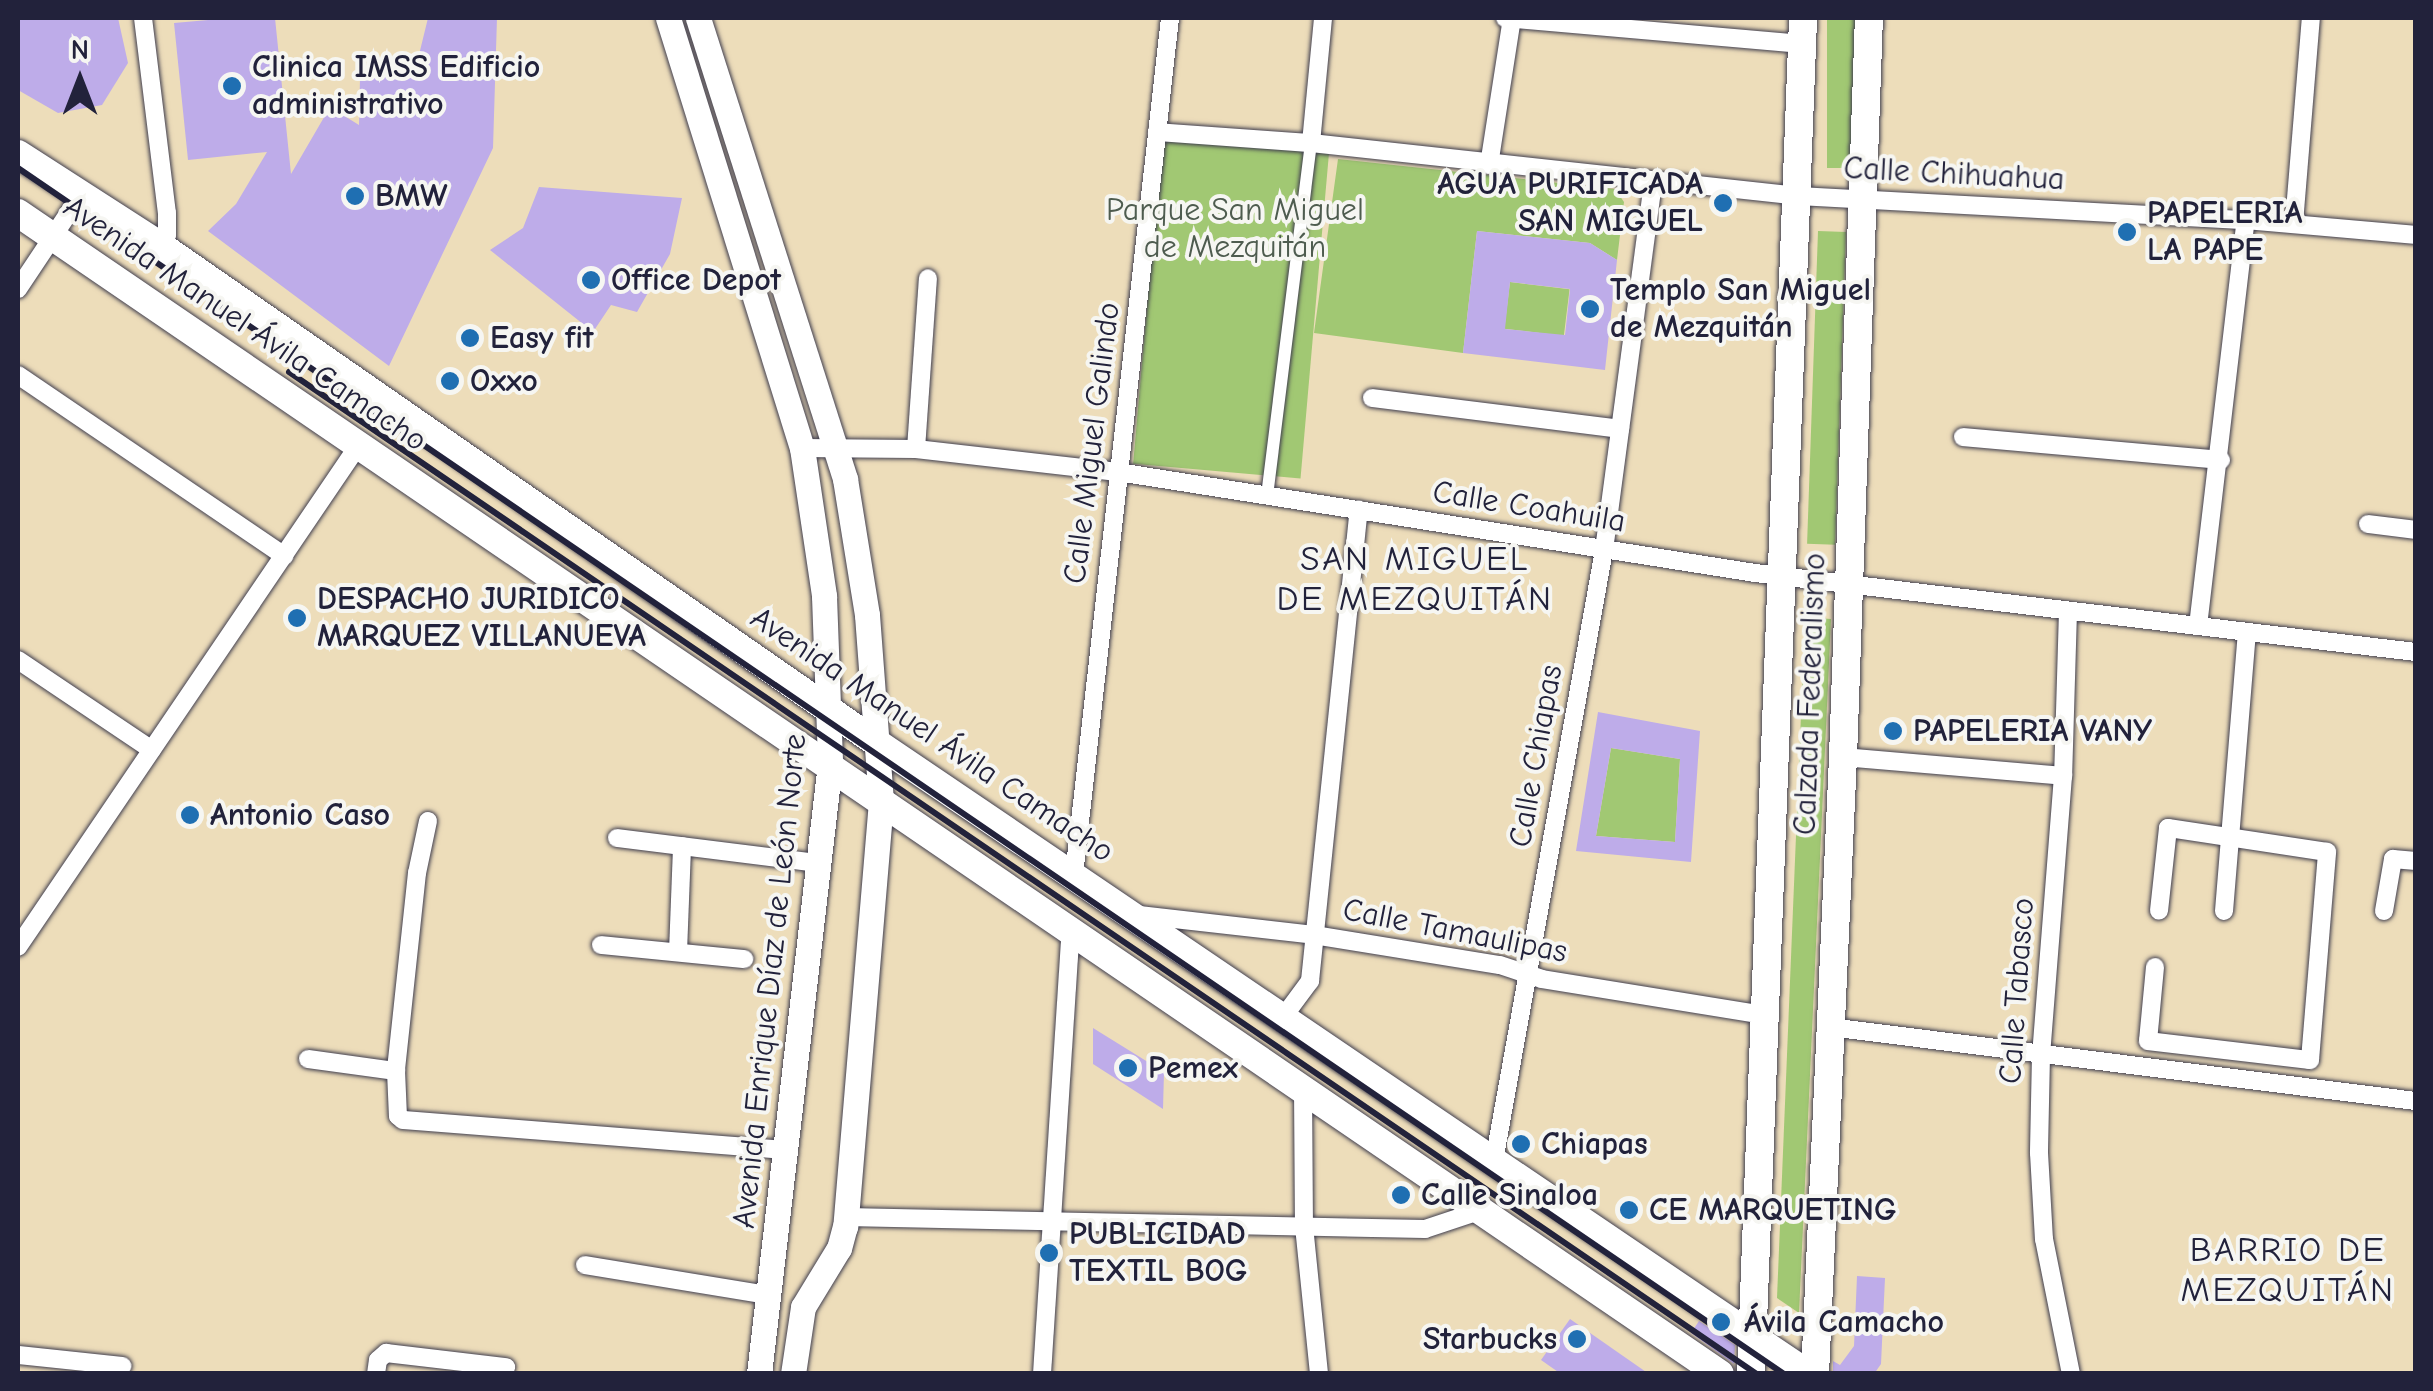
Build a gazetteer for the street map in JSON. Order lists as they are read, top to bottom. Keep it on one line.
{"streets":{"main road":["Avenida Manuel Ávila Camacho","Calzada Federalismo","Avenida Enrique Díaz de León Norte"],"street":["Calle Chihuahua","Calle Miguel Galindo","Calle Coahuila","Calle Chiapas","Calle Tamaulipas","Calle Tabasco"]},"crossings":[["Calle Chihuahua","Calle Miguel Galindo"],["Calle Chihuahua","Calzada Federalismo"],["Calle Chihuahua","Calle Chiapas"],["Avenida Manuel Ávila Camacho","Calle Miguel Galindo"],["Avenida Manuel Ávila Camacho","Calzada Federalismo"],["Avenida Manuel Ávila Camacho","Calle Chiapas"],["Avenida Manuel Ávila Camacho","Calle Tamaulipas"],["Avenida Manuel Ávila Camacho","Avenida Enrique Díaz de León Norte"],["Calle Miguel Galindo","Calle Coahuila"],["Calle Coahuila","Calzada Federalismo"],["Calle Coahuila","Calle Chiapas"],["Calle Coahuila","Avenida Enrique Díaz de León Norte"],["Calle Coahuila","Calle Tabasco"],["Calzada Federalismo","Calle Tamaulipas"],["Calle Chiapas","Calle Tamaulipas"]],"districts":["SAN MIGUEL DE MEZQUITÁN","BARRIO DE MEZQUITÁN"],"parks":["Parque San Miguel de Mezquitán"],"places":["Clinica IMSS Edificio administrativo","BMW","AGUA PURIFICADA SAN MIGUEL","PAPELERIA LA PAPE","Office Depot","Templo San Miguel de Mezquitán","Easy fit","Oxxo","DESPACHO JURIDICO MARQUEZ VILLANUEVA","PAPELERIA VANY","Antonio Caso","Pemex","Chiapas","Calle Sinaloa","CE MARQUETING","PUBLICIDAD TEXTIL BOG","Ávila Camacho","Starbucks"],"north":"top"}
